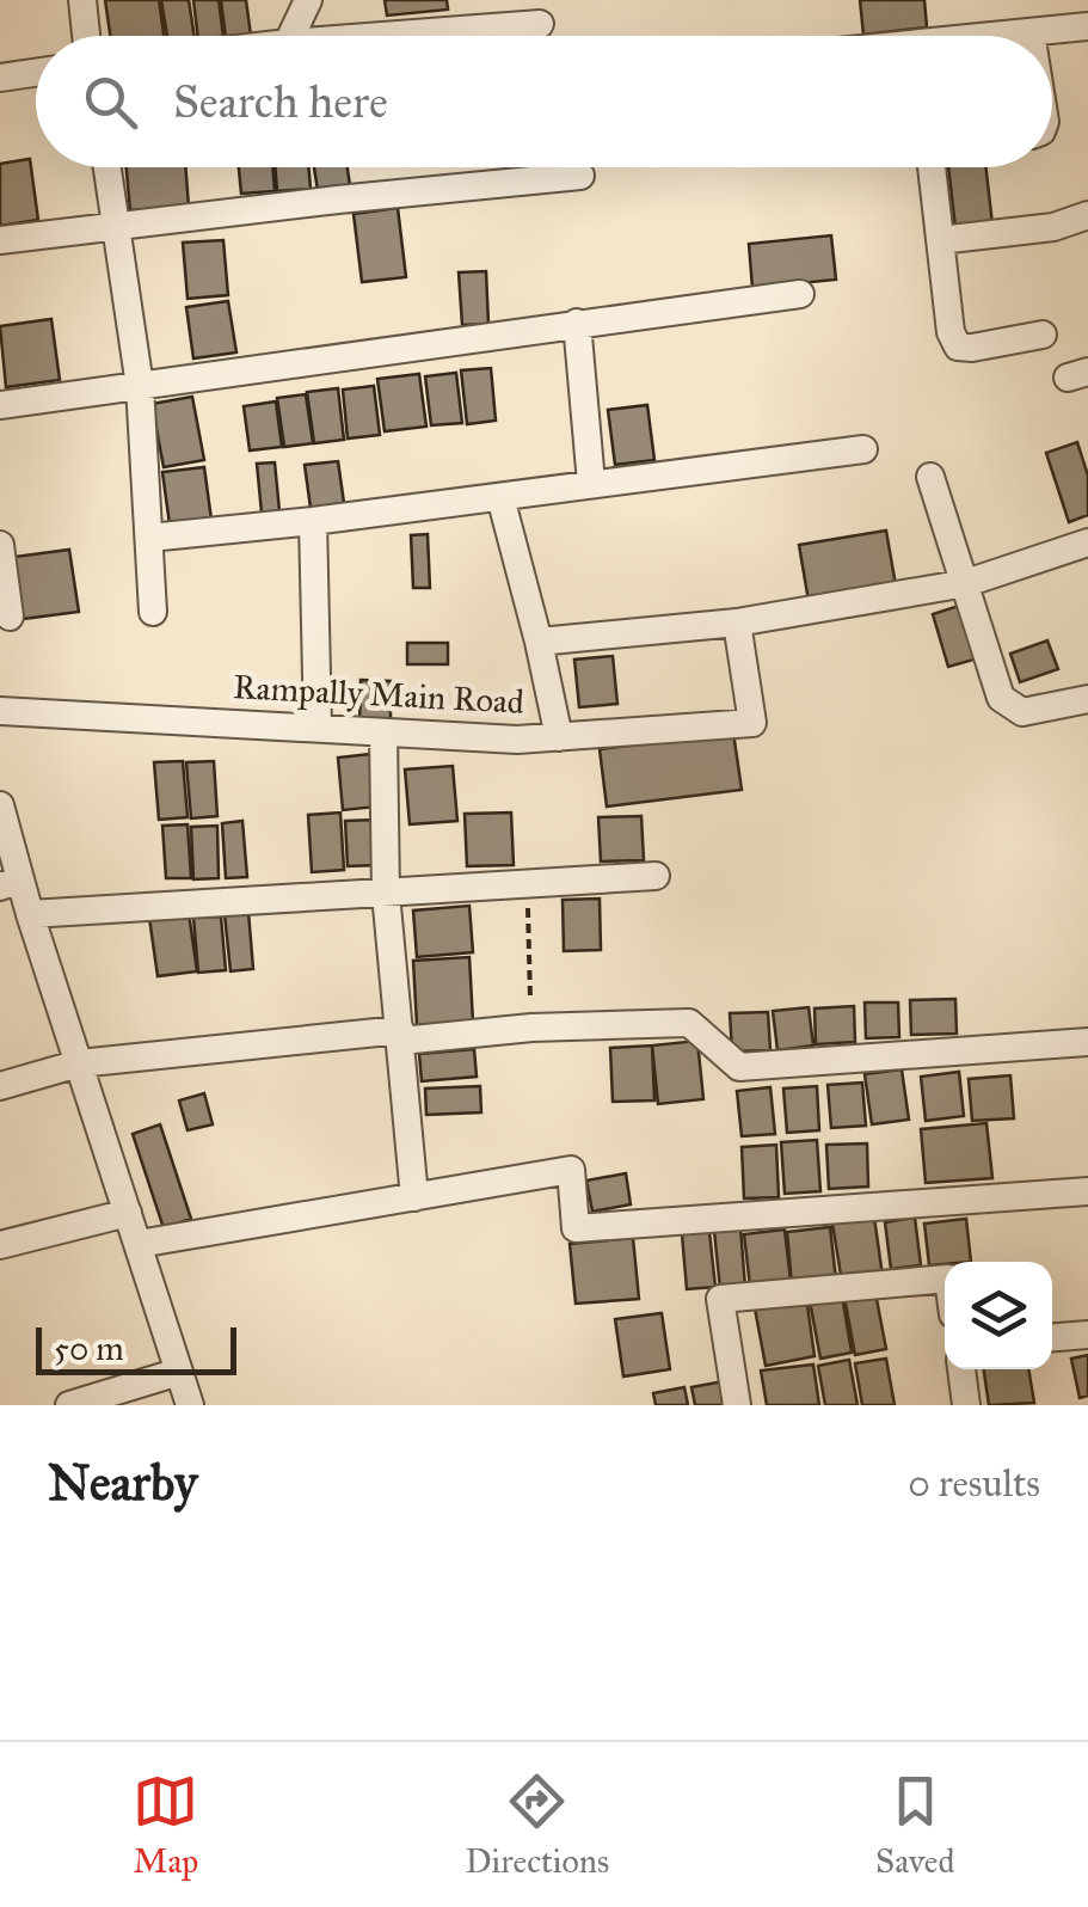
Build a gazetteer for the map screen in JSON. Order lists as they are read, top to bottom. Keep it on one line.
{"streets":{"street":["Rampally Main Road"]},"scale_bar":"50 m","page":{"search":"Search here","scale":"50 m","heading":["Nearby","0 results"],"nav":["Map","Directions","Saved"]}}
